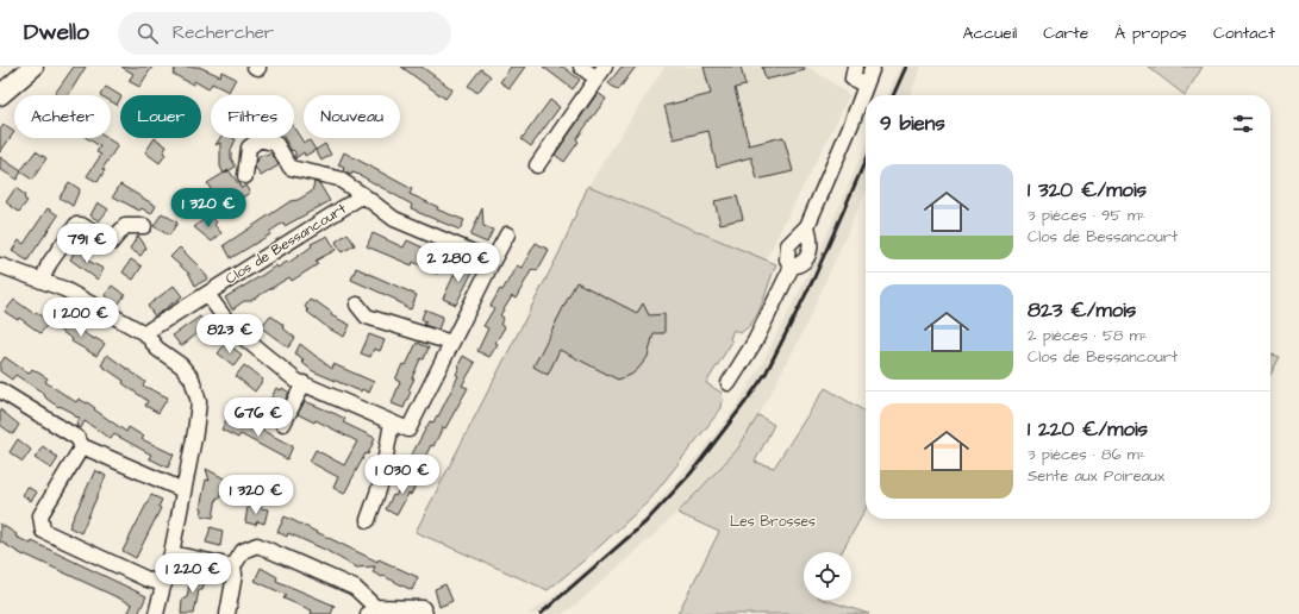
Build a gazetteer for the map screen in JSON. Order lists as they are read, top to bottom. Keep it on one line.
{"streets":{"street":["Clos de Bessancourt"]},"parks":["Les Brosses"],"page":{"header":"Dwello","search":"Rechercher","nav":["Accueil","Carte","À propos","Contact"],"chip":["Acheter","Louer","Filtres","Nouveau"],"heading":"9 biens","list":[{"name":"1 320 €/mois","note":"3 pièces · 95 m² · Clos de Bessancourt"},{"name":"823 €/mois","note":"2 pièces · 58 m² · Clos de Bessancourt"},{"name":"1 220 €/mois","note":"3 pièces · 86 m² · Sente aux Poireaux"}],"price":["1 320 €","791 €","2 280 €","1 200 €","823 €","676 €","1 030 €","1 320 €","1 220 €"]}}
